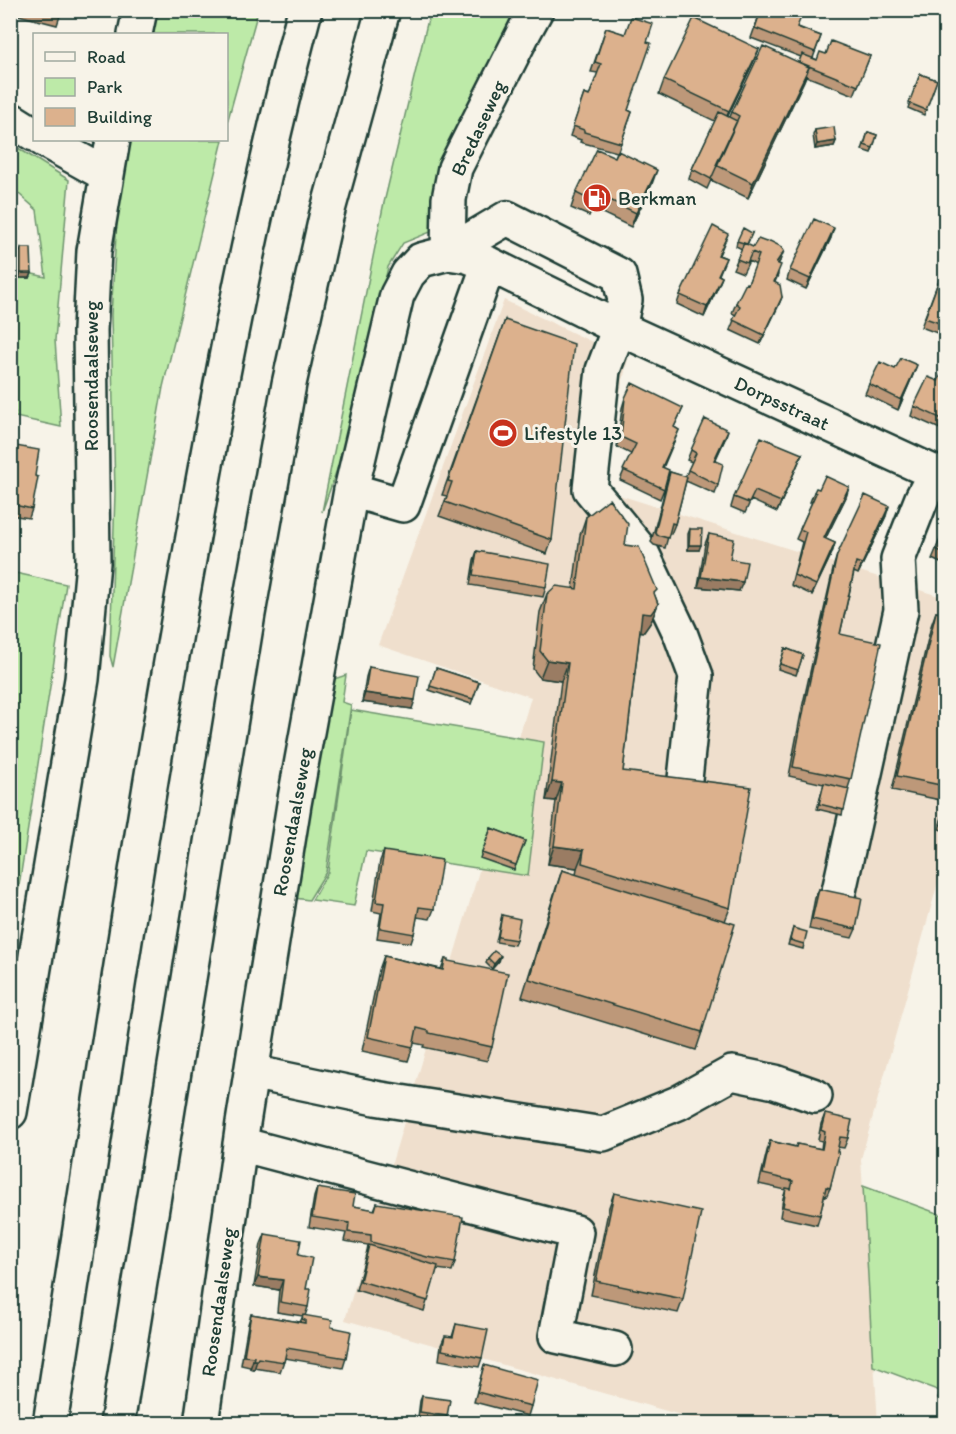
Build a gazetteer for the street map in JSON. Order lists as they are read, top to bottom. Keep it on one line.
{"streets":{"main road":["Bredaseweg","Roosendaalseweg","Dorpsstraat"]},"crossings":[["Bredaseweg","Roosendaalseweg"],["Bredaseweg","Dorpsstraat"],["Roosendaalseweg","Dorpsstraat"]],"places":{"fuel station":["Berkman"],"sports":["Lifestyle 13"]},"legend":["Road","Park","Building"]}
